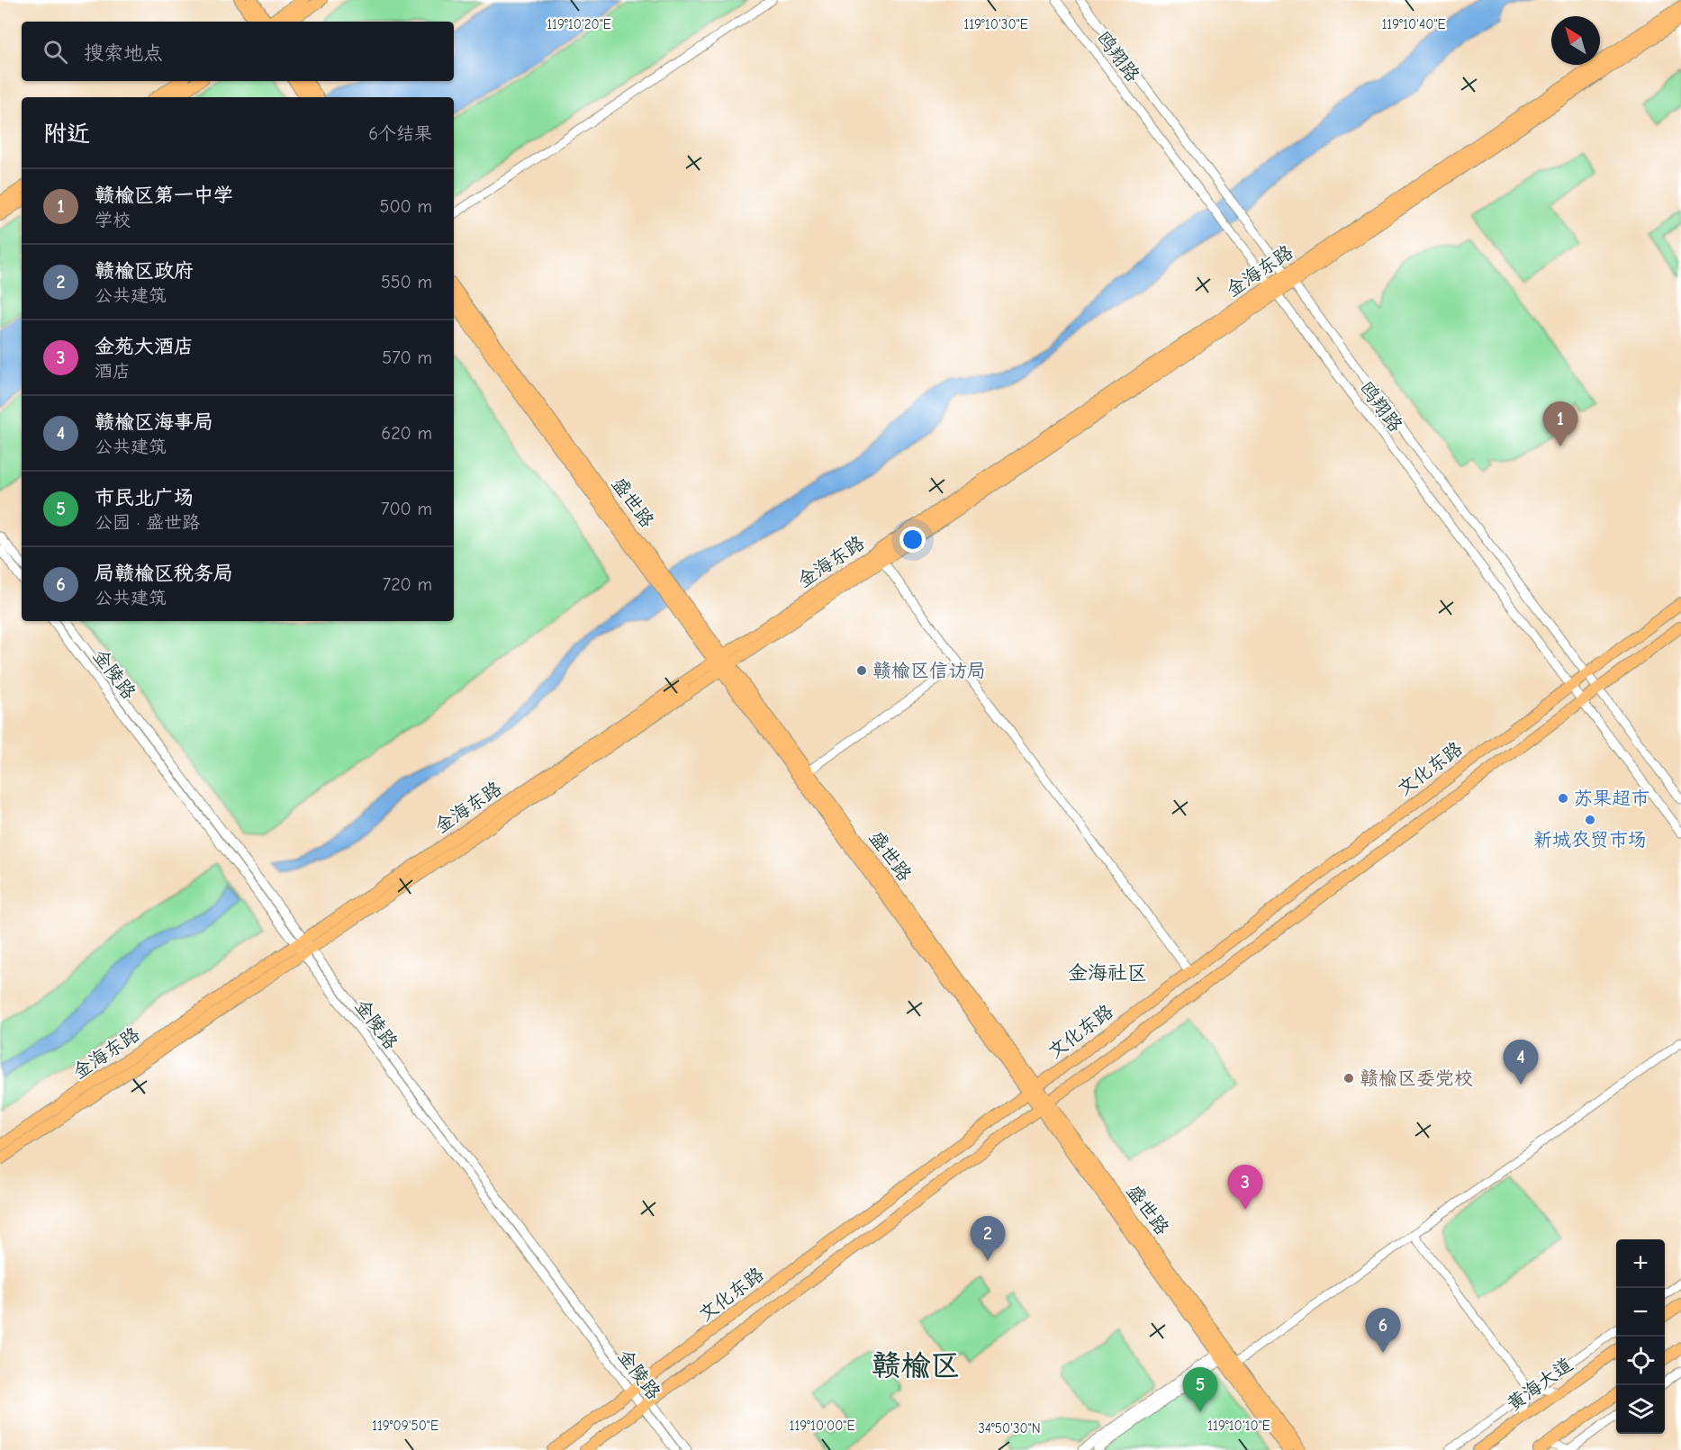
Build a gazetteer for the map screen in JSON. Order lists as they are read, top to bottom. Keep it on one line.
{"streets":{"main road":["金海东路","盛世路","文化东路","黄海大道"],"street":["鸥翔路","金陵路"]},"crossings":[["鸥翔路","金海东路"],["鸥翔路","文化东路"],["金海东路","盛世路"],["金海东路","金陵路"],["盛世路","文化东路"],["金陵路","文化东路"]],"districts":["金海社区","赣榆区"],"places":["赣榆区信访局","苏果超市","新城农贸市场","赣榆区委党校"],"north":"top left","page":{"search":"搜索地点","heading":["附近","6个结果"],"list":[{"mark":"1","name":"赣榆区第一中学","note":"学校","value":"500 m"},{"mark":"2","name":"赣榆区政府","note":"公共建筑","value":"550 m"},{"mark":"3","name":"金苑大酒店","note":"酒店","value":"570 m"},{"mark":"4","name":"赣榆区海事局","note":"公共建筑","value":"620 m"},{"mark":"5","name":"市民北广场","note":"公园 · 盛世路","value":"700 m"},{"mark":"6","name":"局赣榆区税务局","note":"公共建筑","value":"720 m"}],"pins":["1","4","3","2","6","5"],"map_buttons":["+","−"]},"coordinates":["119°10'20\"E","119°10'30\"E","119°10'40\"E","119°09'50\"E","119°10'00\"E","119°10'10\"E","34°50'30\"N"]}
